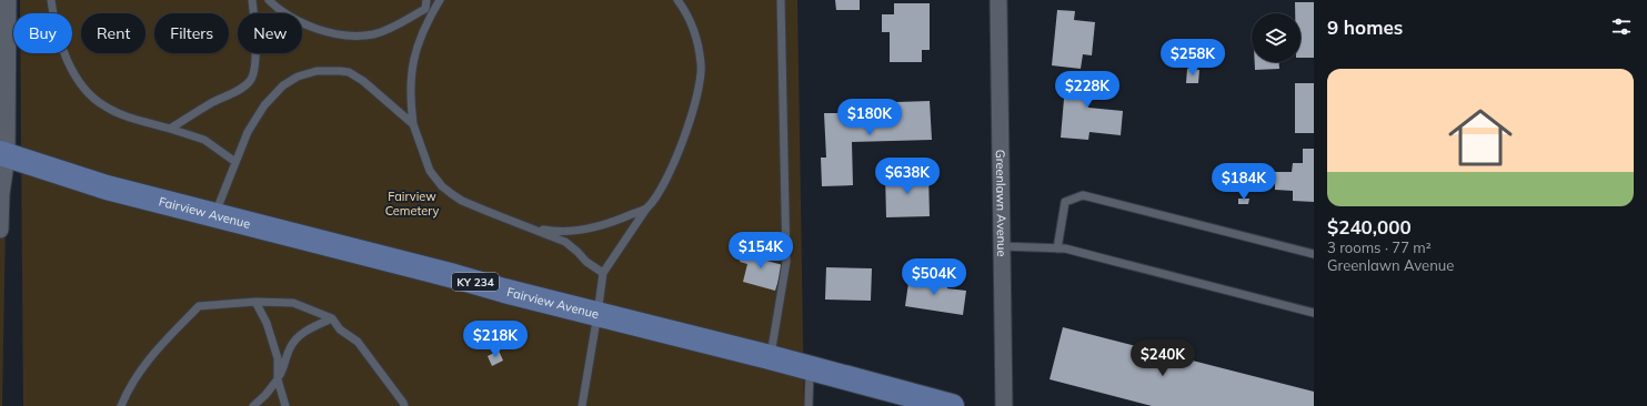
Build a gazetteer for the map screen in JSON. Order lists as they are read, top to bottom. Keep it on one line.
{"streets":{"main road":["Fairview Avenue","KY 234"],"street":["Greenlawn Avenue"]},"parks":["Fairview Cemetery"],"page":{"heading":"9 homes","chip":["Buy","Rent","Filters","New"],"price":["$258K","$228K","$180K","$638K","$184K","$154K","$504K","$218K","$240K"],"list":[{"name":"$240,000","note":"3 rooms · 77 m² · Greenlawn Avenue"}]}}
